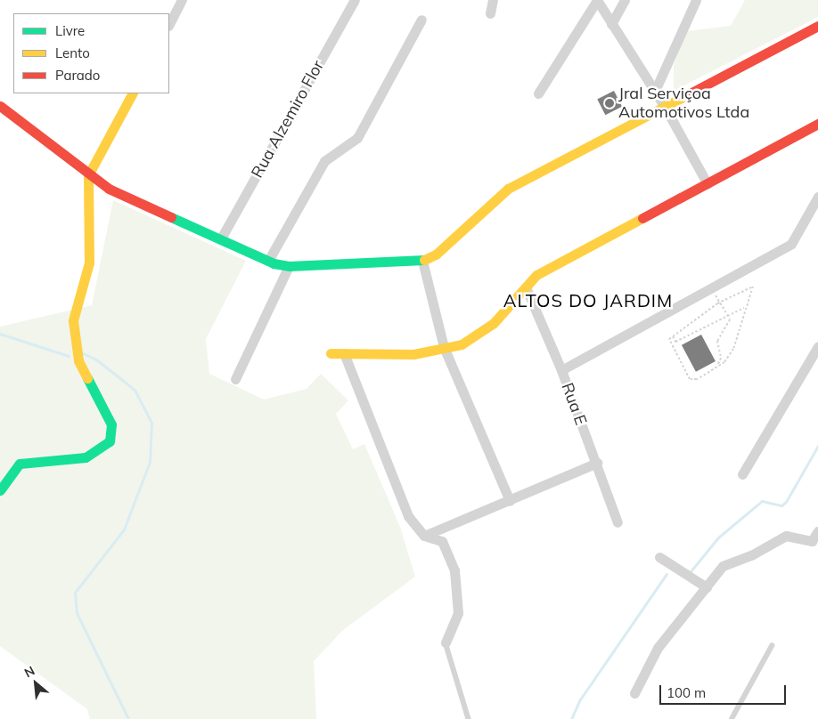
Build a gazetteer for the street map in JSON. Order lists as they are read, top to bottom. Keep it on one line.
{"streets":{"street":["Rua Alzemiro Flor","Rua E"]},"districts":["ALTOS DO JARDIM"],"places":["Jral Serviçoa Automotivos Ltda"],"legend":["Livre","Lento","Parado"],"scale_bar":"100 m","north":"top left"}
